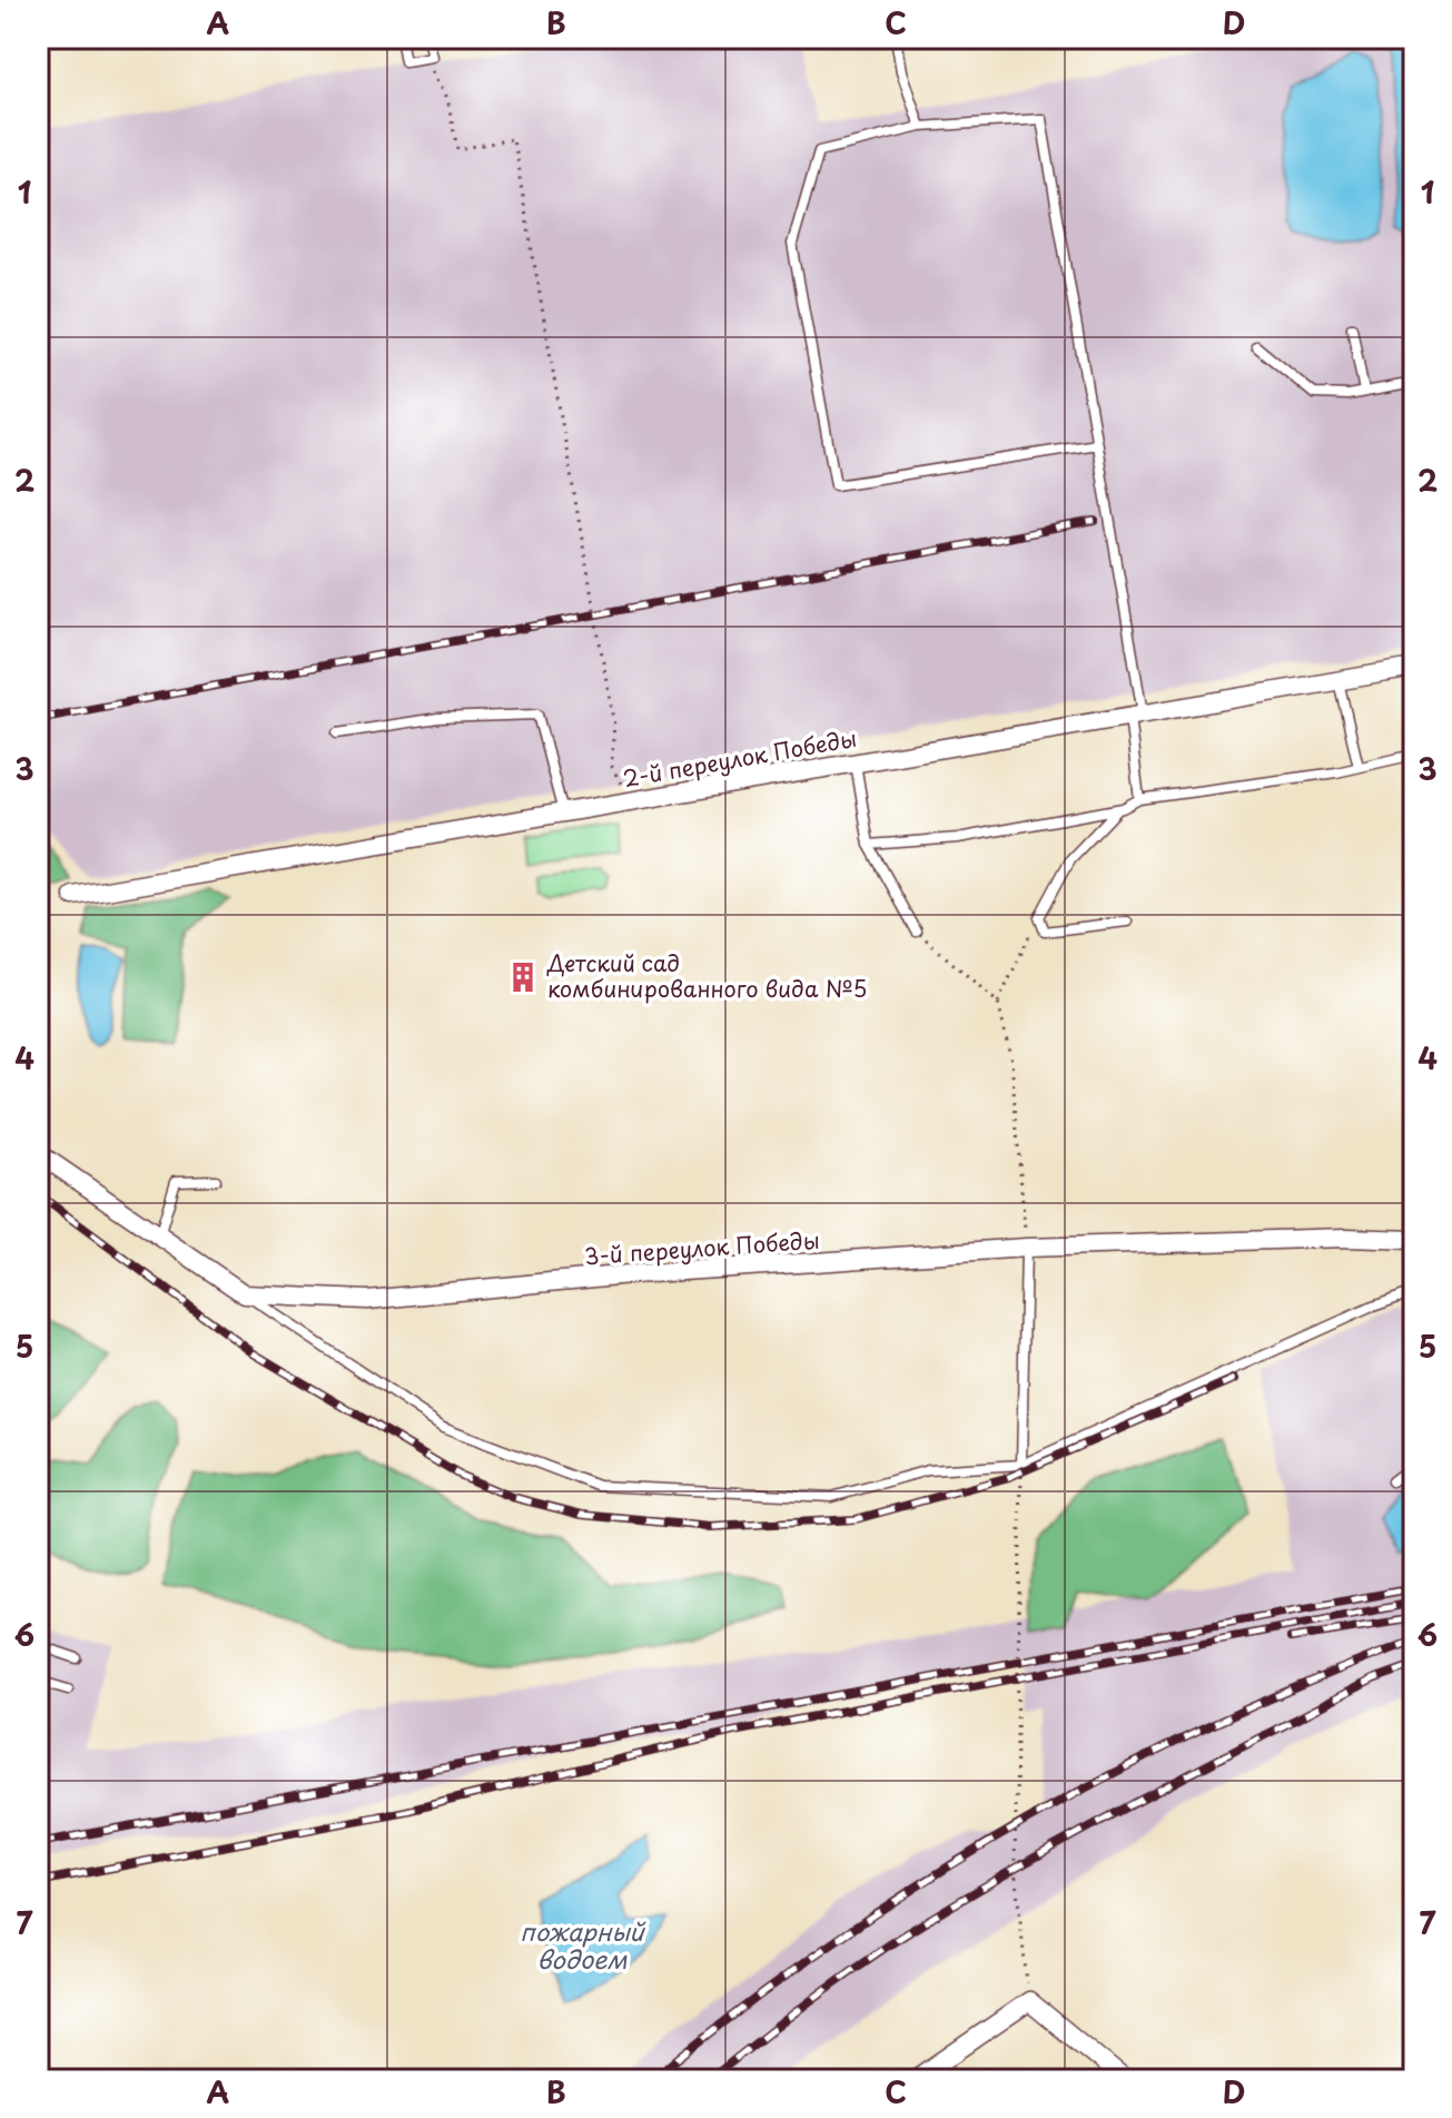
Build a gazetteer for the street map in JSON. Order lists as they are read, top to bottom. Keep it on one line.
{"streets":{"street":["2-й переулок Победы","3-й переулок Победы"]},"water":["пожарный водоем"],"places":{"building":["Детский сад комбинированного вида №5"]},"grid":{"columns":["A","B","C","D"],"rows":["1","2","3","4","5","6","7"]}}
